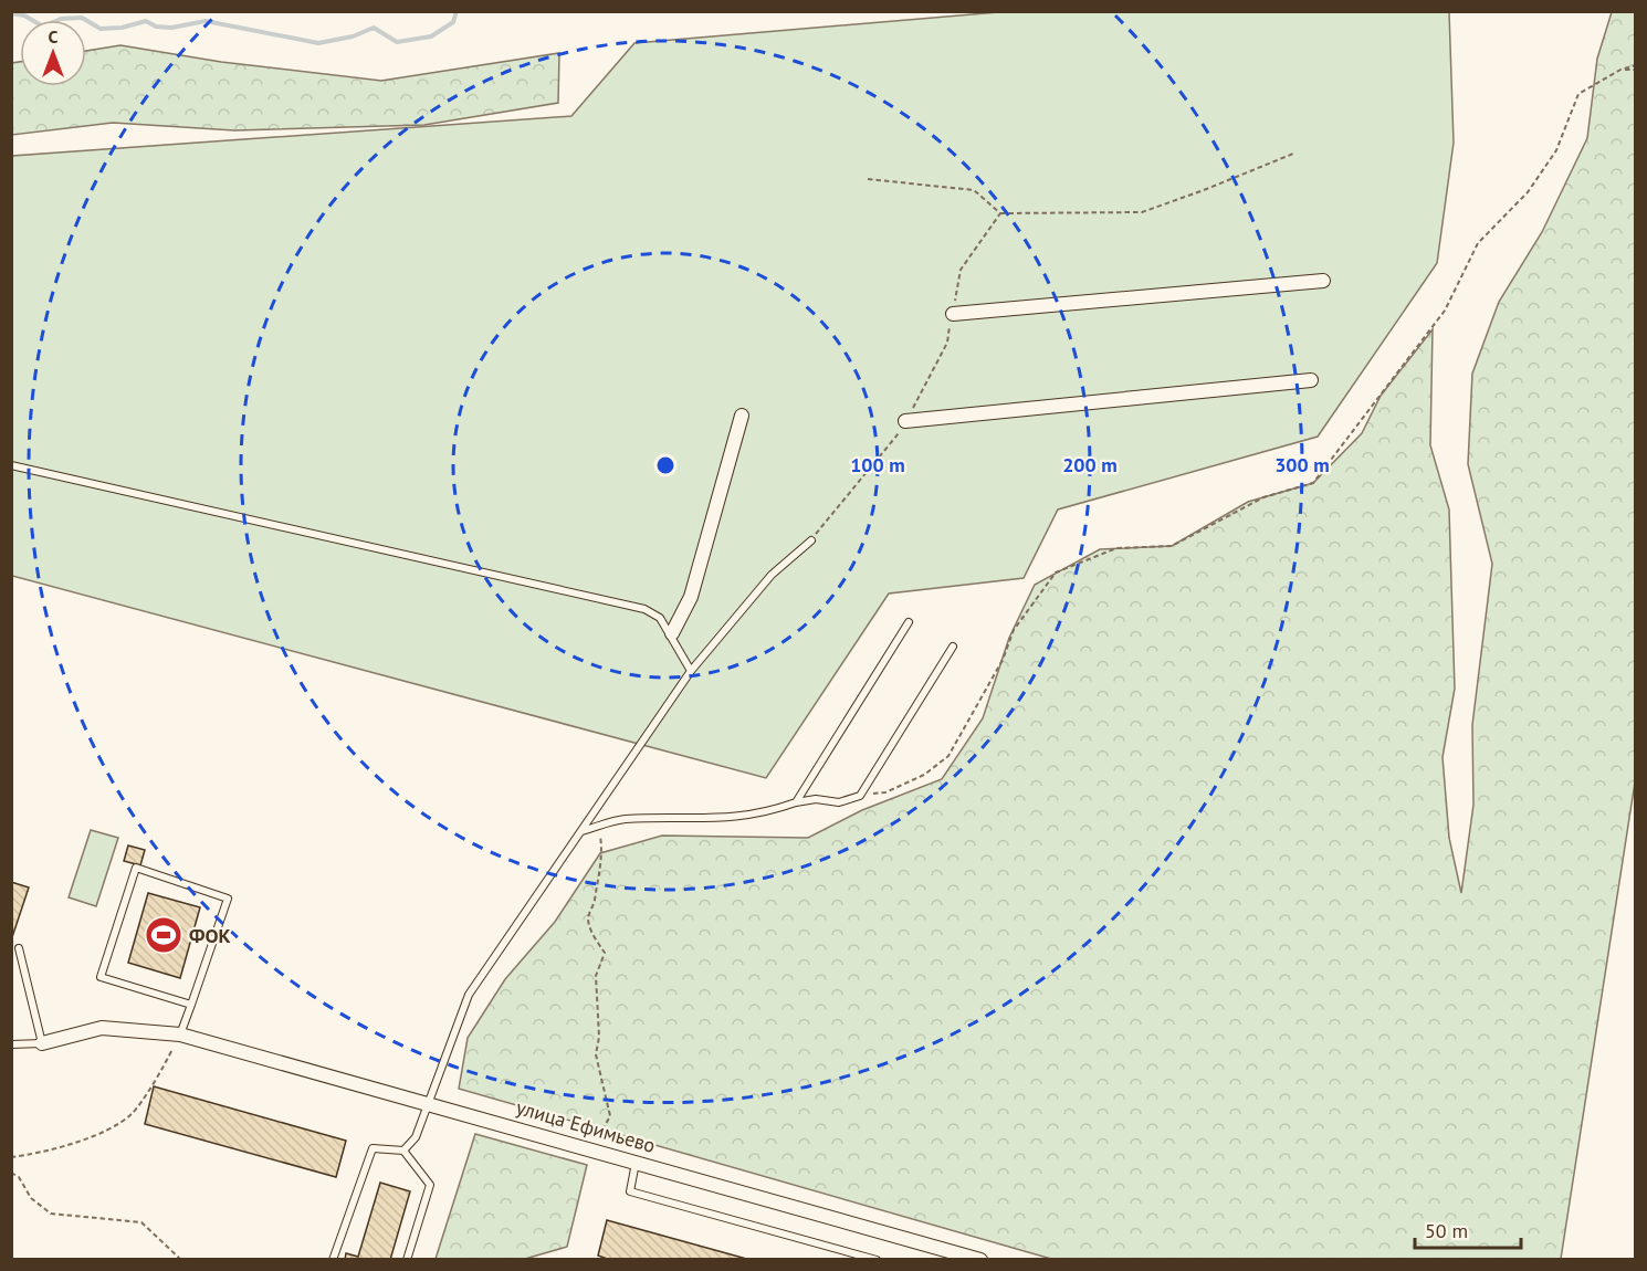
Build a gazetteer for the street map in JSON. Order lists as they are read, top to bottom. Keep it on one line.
{"streets":{"street":["улица Ефимьево"]},"places":{"sports":["ФОК"]},"scale_bar":"50 m","north":"top","rings":["100 m","200 m","300 m"]}
